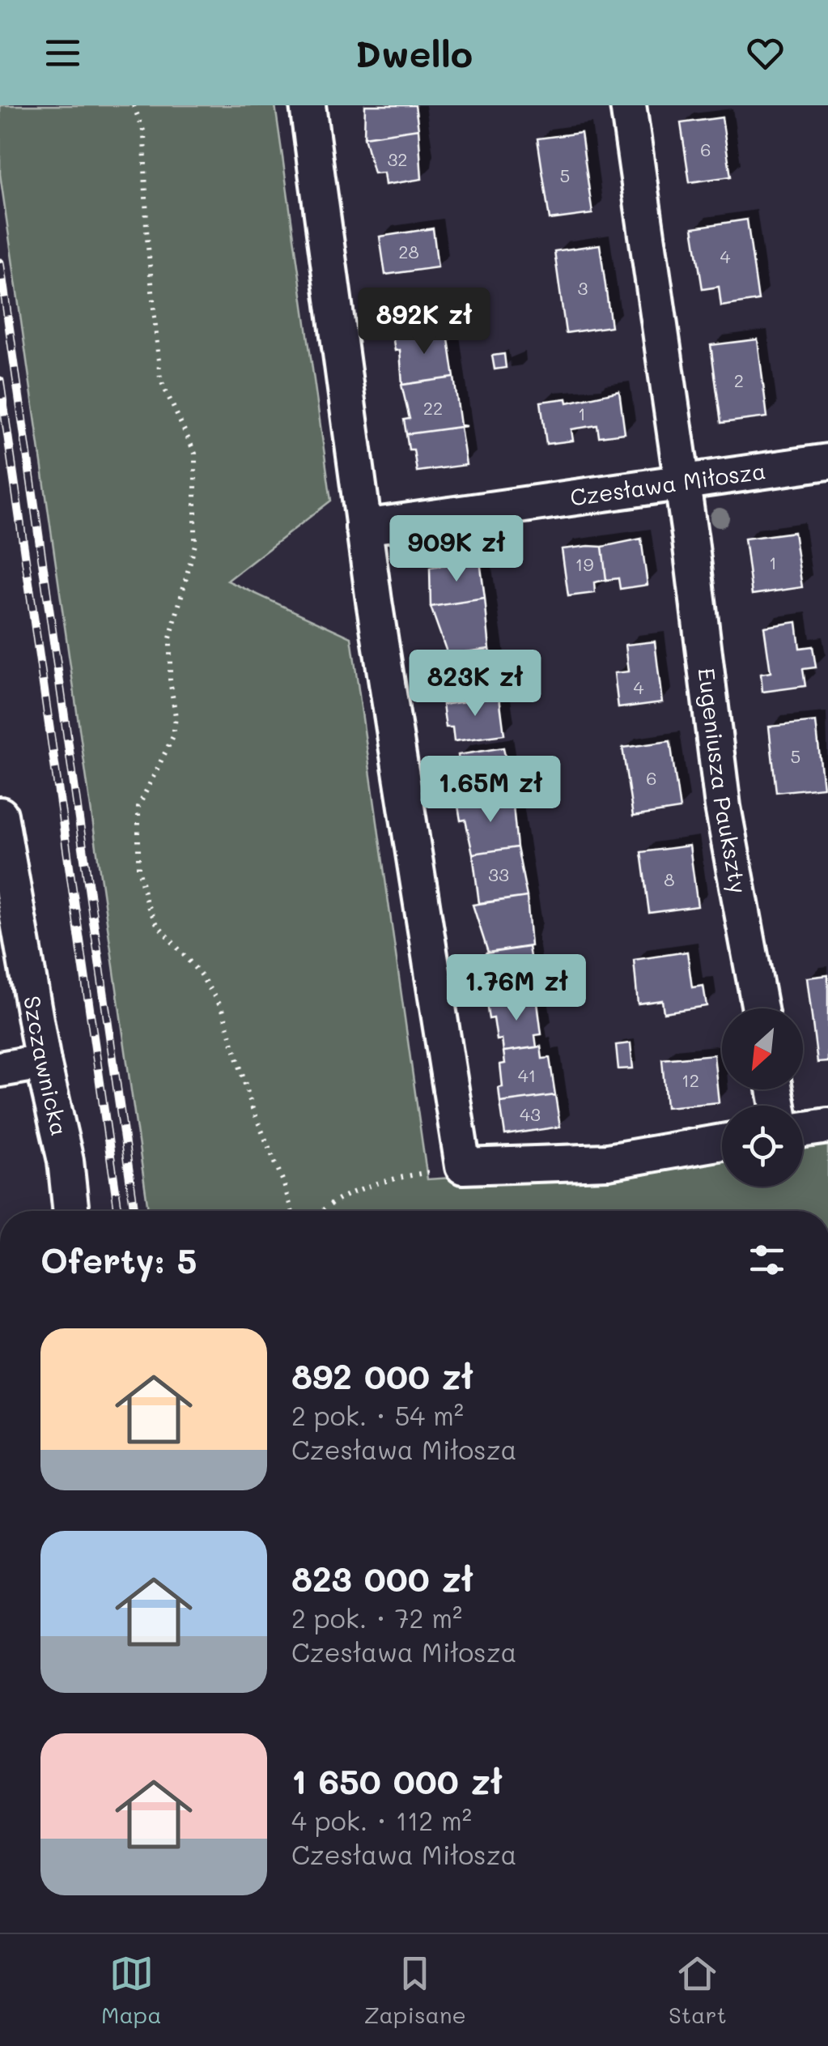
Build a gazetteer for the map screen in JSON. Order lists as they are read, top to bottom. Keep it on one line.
{"streets":{"street":["Czesława Miłosza","Eugeniusza Paukszty","Szczawnicka"]},"crossings":[["Czesława Miłosza","Eugeniusza Paukszty"]],"house_numbers":["6","32","5","28","4","3","2","22","1","1","19","4","5","6","33","8","41","12","43"],"north":"bottom left","page":{"header":"Dwello","price":["892K zł","909K zł","823K zł","1.65M zł","1.76M zł"],"heading":"Oferty: 5","list":[{"name":"892 000 zł","note":"2 pok. · 54 m² · Czesława Miłosza"},{"name":"823 000 zł","note":"2 pok. · 72 m² · Czesława Miłosza"},{"name":"1 650 000 zł","note":"4 pok. · 112 m² · Czesława Miłosza"}],"tabs":["Mapa","Zapisane","Start"]}}
